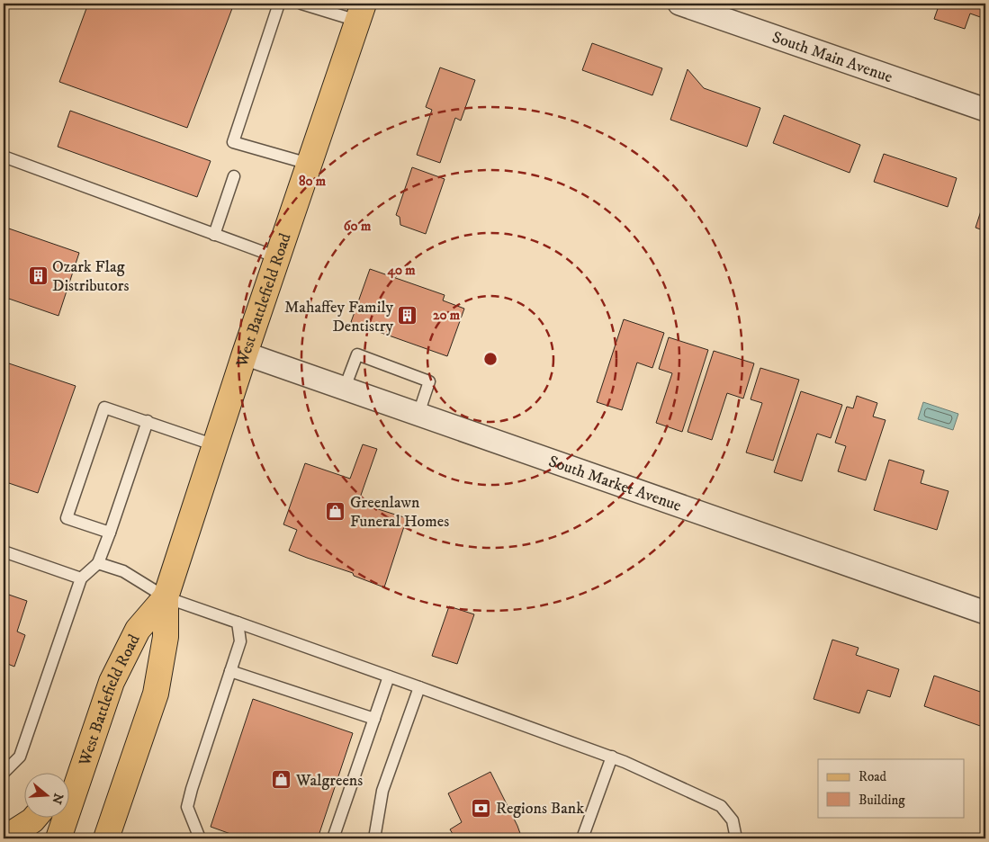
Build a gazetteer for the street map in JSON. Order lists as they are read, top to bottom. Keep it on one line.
{"streets":{"main road":["West Battlefield Road"],"street":["South Main Avenue","South Market Avenue"]},"crossings":[["West Battlefield Road","South Market Avenue"]],"places":{"building":["Ozark Flag Distributors","Mahaffey Family Dentistry"],"shop":["Greenlawn Funeral Homes","Walgreens"],"bank":["Regions Bank"]},"legend":["Road","Building"],"north":"right","rings":["80 m","60 m","40 m","20 m"]}
